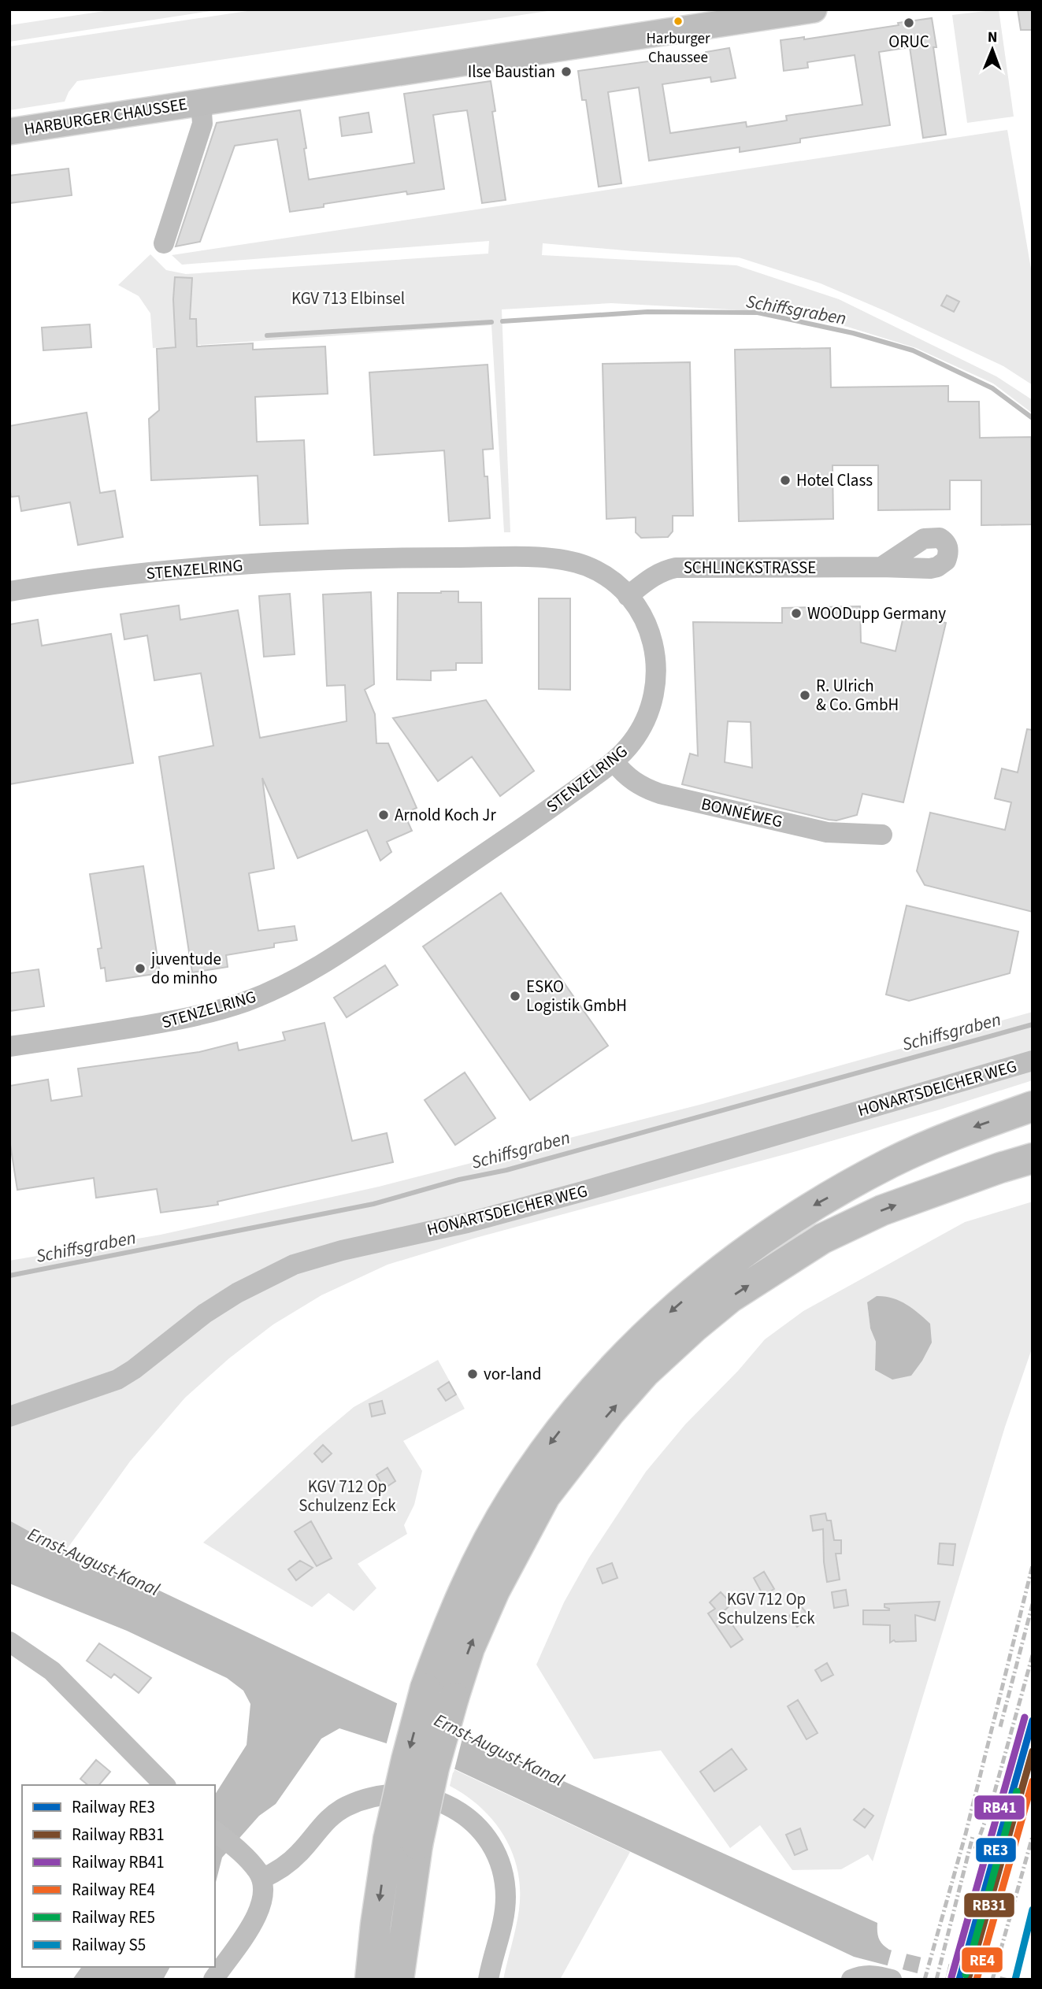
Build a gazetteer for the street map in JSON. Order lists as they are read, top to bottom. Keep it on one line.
{"streets":{"main road":["HARBURGER CHAUSSEE"],"street":["SCHLINCKSTRASSE","STENZELRING","BONNÉWEG","HONARTSDEICHER WEG"]},"crossings":[["SCHLINCKSTRASSE","STENZELRING"],["STENZELRING","BONNÉWEG"]],"water":["Schiffsgraben","Ernst-August-Kanal"],"parks":["KGV 713 Elbinsel","KGV 712 Op Schulzenz Eck","KGV 712 Op Schulzens Eck"],"places":["Harburger Chaussee","ORUC","Ilse Baustian","Hotel Class","WOODupp Germany","R. Ulrich & Co. GmbH","Arnold Koch Jr","juventude do minho","ESKO Logistik GmbH","vor-land"],"lines":["rail line RB41","rail line RE3","rail line RB31","rail line RE4","rail line RE5","rail line S5"],"legend":["Railway RE3","Railway RB31","Railway RB41","Railway RE4","Railway RE5","Railway S5"],"north":"top"}
